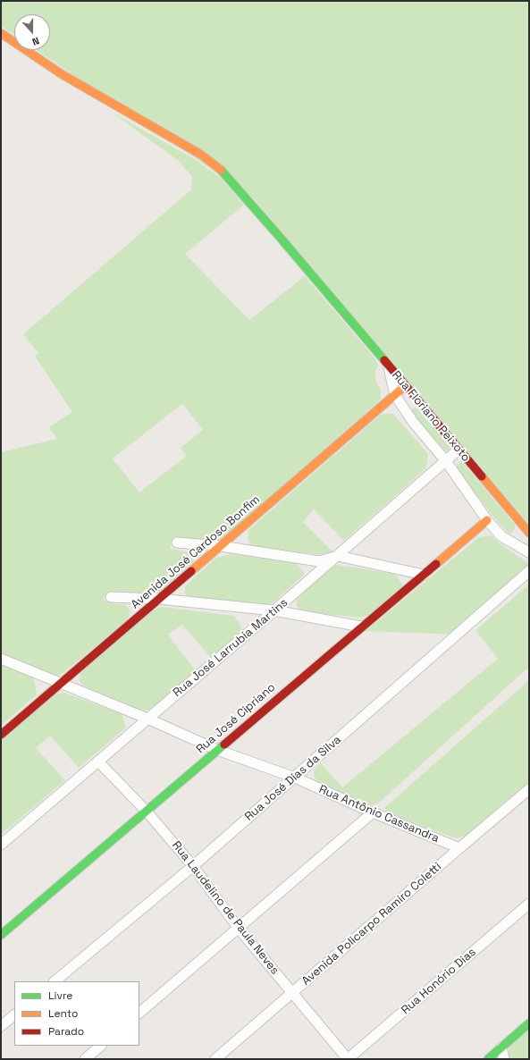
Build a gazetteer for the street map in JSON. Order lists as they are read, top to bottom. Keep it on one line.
{"streets":{"street":["Rua Floriano Peixoto","Avenida José Cardoso Bonfim","Rua José Larrubia Martins","Rua José Cipriano","Rua José Dias da Silva","Rua Antônio Cassandra","Rua Laudelino de Paula Neves","Avenida Policarpo Ramiro Coletti","Rua Honório Dias"]},"crossings":[["Rua Floriano Peixoto","Avenida José Cardoso Bonfim"],["Rua Floriano Peixoto","Rua José Larrubia Martins"],["Rua Floriano Peixoto","Rua José Cipriano"],["Avenida José Cardoso Bonfim","Rua Antônio Cassandra"],["Rua José Larrubia Martins","Rua Antônio Cassandra"],["Rua José Larrubia Martins","Rua Laudelino de Paula Neves"],["Rua José Cipriano","Rua Antônio Cassandra"],["Rua José Cipriano","Rua Laudelino de Paula Neves"],["Rua José Dias da Silva","Rua Antônio Cassandra"],["Rua José Dias da Silva","Rua Laudelino de Paula Neves"],["Rua Antônio Cassandra","Avenida Policarpo Ramiro Coletti"],["Rua Laudelino de Paula Neves","Avenida Policarpo Ramiro Coletti"],["Rua Laudelino de Paula Neves","Rua Honório Dias"]],"legend":["Livre","Lento","Parado"],"north":"bottom"}
